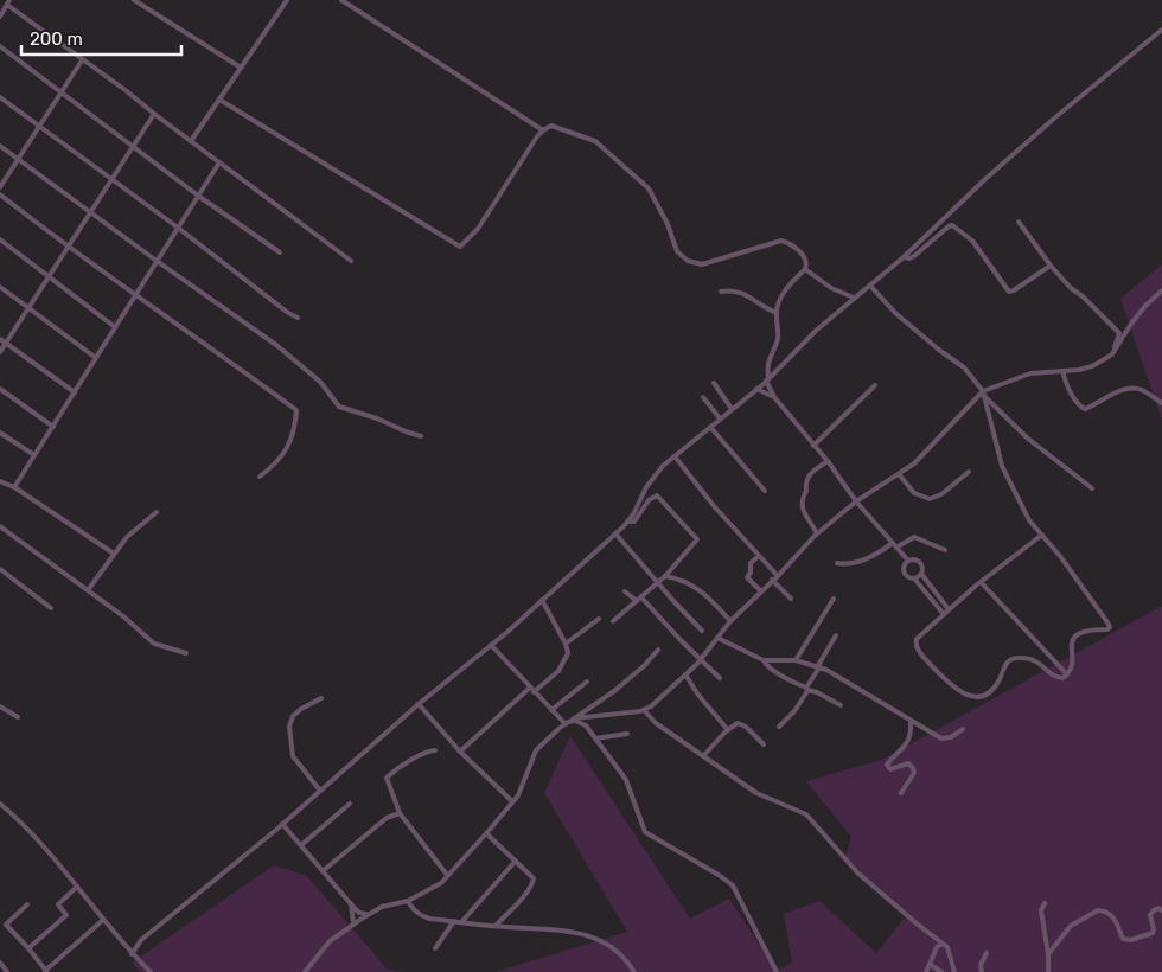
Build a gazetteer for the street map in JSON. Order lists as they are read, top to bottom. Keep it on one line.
{"scale_bar":"200 m"}
